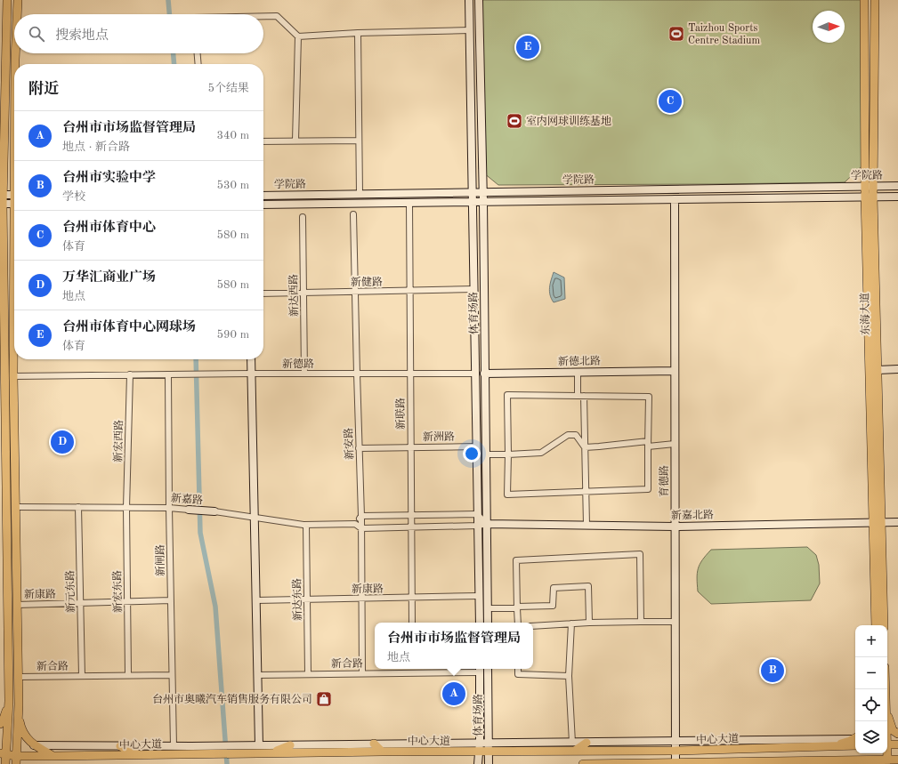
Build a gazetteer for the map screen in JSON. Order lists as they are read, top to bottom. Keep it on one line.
{"streets":{"main road":["学院路","体育场路","东海大道","新德北路","育德路","新嘉路","新嘉北路","中心大道"],"street":["新健路","新达西路","新德路","新联路","新洲路","新宏西路","新安路","新闸路","新康路","新元东路","新宏东路","新达东路","新合路"]},"crossings":[["学院路","体育场路"],["学院路","东海大道"],["学院路","新联路"],["学院路","育德路"],["新健路","新达西路"],["新健路","新联路"],["新健路","新安路"],["新达西路","新德路"],["体育场路","新德北路"],["体育场路","新嘉北路"],["体育场路","中心大道"],["东海大道","新嘉北路"],["新德北路","育德路"],["新德路","新联路"],["新德路","新宏西路"],["新德路","新安路"],["新德路","新闸路"],["新联路","新洲路"],["新联路","新康路"],["新洲路","新安路"],["新宏西路","新嘉路"],["新宏西路","新宏东路"],["新安路","新康路"],["新安路","新合路"],["育德路","新嘉北路"],["育德路","中心大道"],["新嘉路","新闸路"],["新嘉路","新元东路"],["新嘉路","新宏东路"],["新嘉路","新达东路"],["新闸路","新康路"],["新闸路","新合路"],["新康路","新元东路"],["新康路","新宏东路"],["新康路","新达东路"],["新元东路","新合路"],["新宏东路","新合路"],["新达东路","新合路"]],"places":{"sports":["Taizhou Sports Centre Stadium","室内网球训练基地"],"shop":["台州市奥曦汽车销售服务有限公司"]},"north":"right","page":{"search":"搜索地点","pins":["E","C","D","B","A"],"heading":["附近","5个结果"],"list":[{"mark":"A","name":"台州市市场监督管理局","note":"地点 · 新合路","value":"340 m"},{"mark":"B","name":"台州市实验中学","note":"学校","value":"530 m"},{"mark":"C","name":"台州市体育中心","note":"体育","value":"580 m"},{"mark":"D","name":"万华汇商业广场","note":"地点","value":"580 m"},{"mark":"E","name":"台州市体育中心网球场","note":"体育","value":"590 m"}],"popup":["台州市市场监督管理局","地点"],"map_buttons":["+","−"]}}
